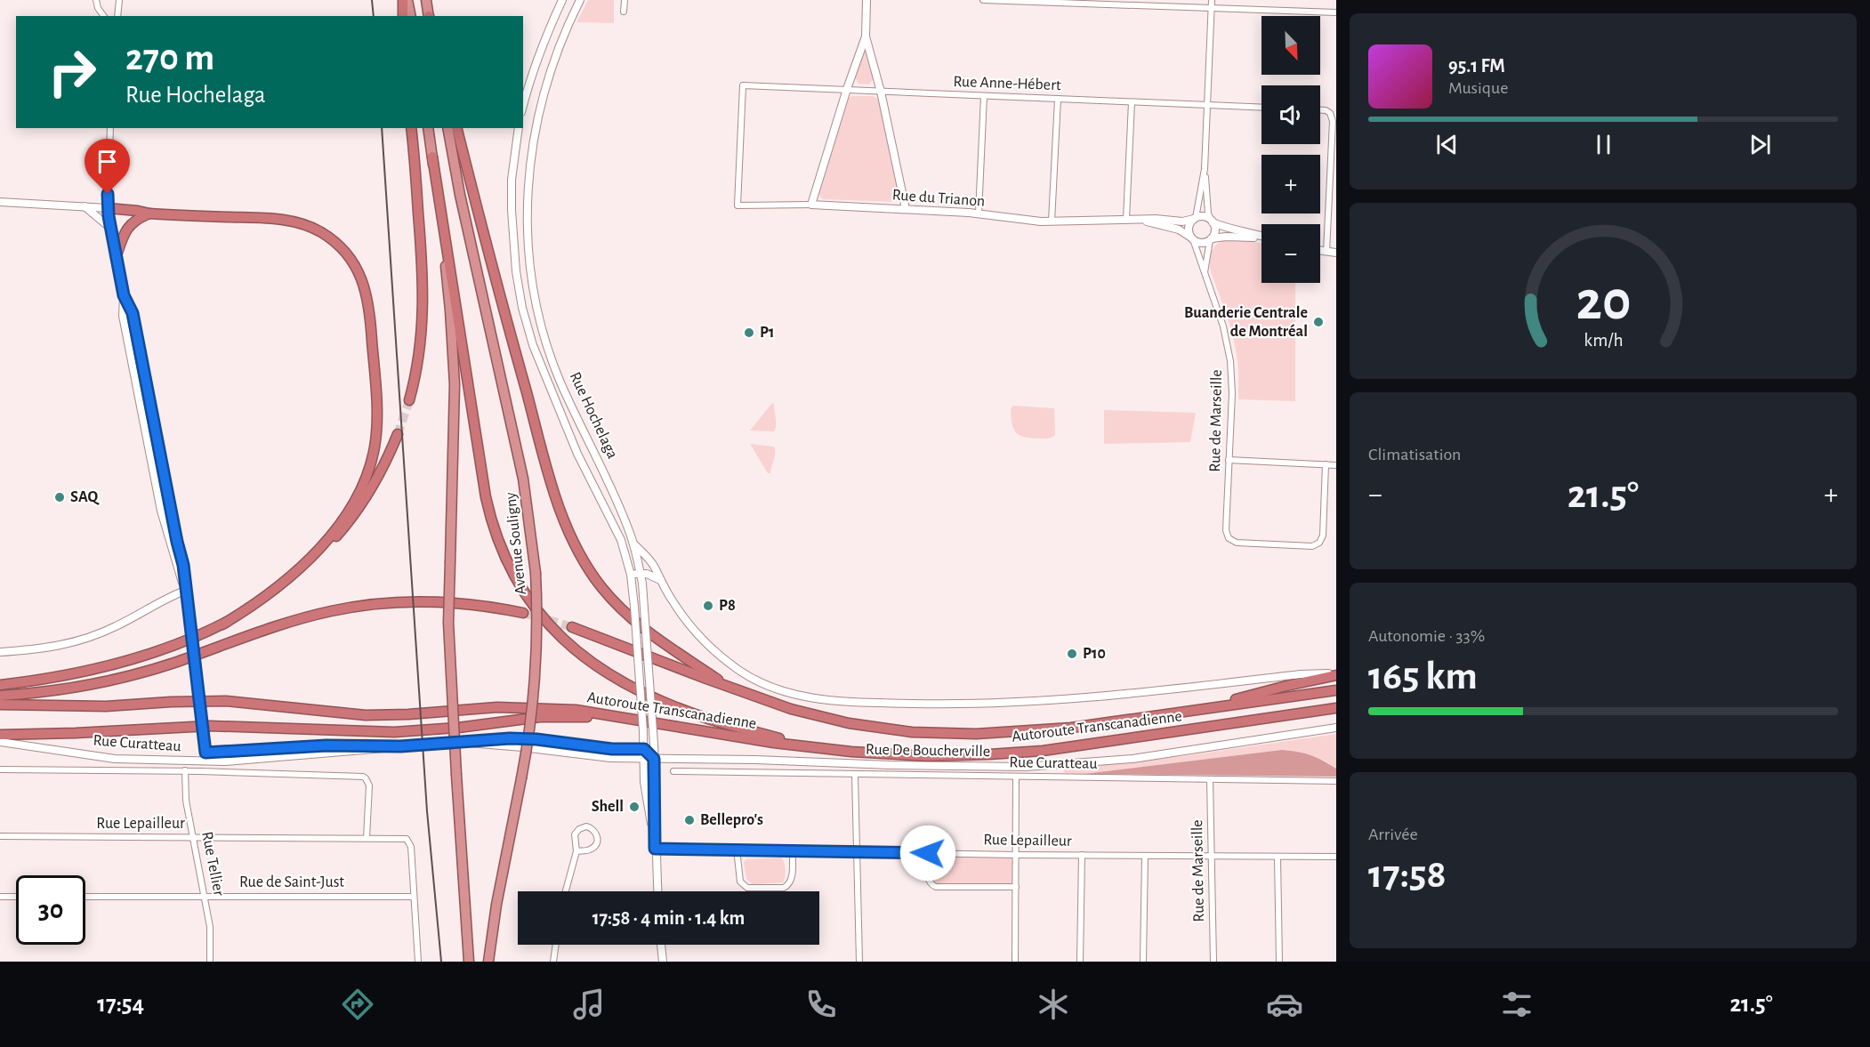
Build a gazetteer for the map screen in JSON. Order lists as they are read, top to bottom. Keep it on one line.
{"streets":{"highway":["Avenue Souligny","Autoroute Transcanadienne"],"main road":["Rue Hochelaga","Rue Curatteau","Rue De Boucherville"],"street":["Rue Anne-Hébert","Rue du Trianon","Rue de Marseille","Rue Lepailleur","Rue Tellier","Rue de Saint-Just"]},"crossings":[["Rue Anne-Hébert","Rue du Trianon"],["Rue du Trianon","Rue de Marseille"],["Rue Hochelaga","Rue Curatteau"],["Rue Hochelaga","Rue De Boucherville"],["Rue Hochelaga","Rue Lepailleur"],["Rue de Marseille","Rue Curatteau"],["Rue de Marseille","Rue Lepailleur"],["Rue Curatteau","Rue De Boucherville"],["Rue Curatteau","Rue Lepailleur"],["Rue Curatteau","Rue Tellier"],["Rue Lepailleur","Rue Tellier"],["Rue Lepailleur","Rue de Saint-Just"],["Rue Tellier","Rue de Saint-Just"]],"places":["Buanderie Centrale de Montréal","P1","SAQ","P8","P10","Shell","Bellepro's"],"north":"bottom right","page":{"map_buttons":["+","−"],"turn":["270 m","Rue Hochelaga"],"song":["95.1 FM","Musique"],"tile":["Climatisation",["Autonomie · 33%","165 km"],["Arrivée","17:58"]],"heat":["−","21.5°","+"],"limit":"30","trip":"17:58 · 4 min · 1.4 km","tabs":["17:54","21.5°"],"gauge":["20","km/h"]}}
